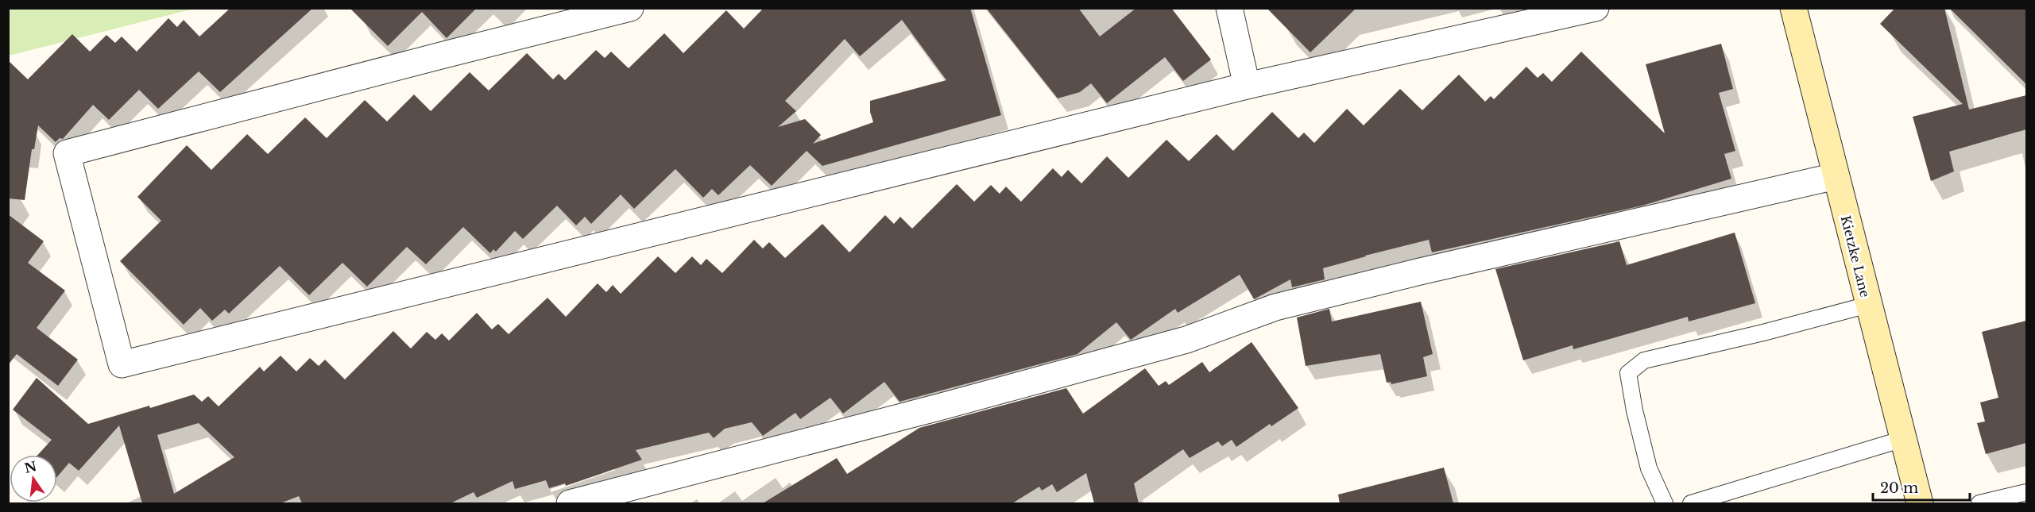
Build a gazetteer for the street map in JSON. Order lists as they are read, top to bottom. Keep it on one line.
{"streets":{"main road":["Kietzke Lane"]},"scale_bar":"20 m","north":"top"}
